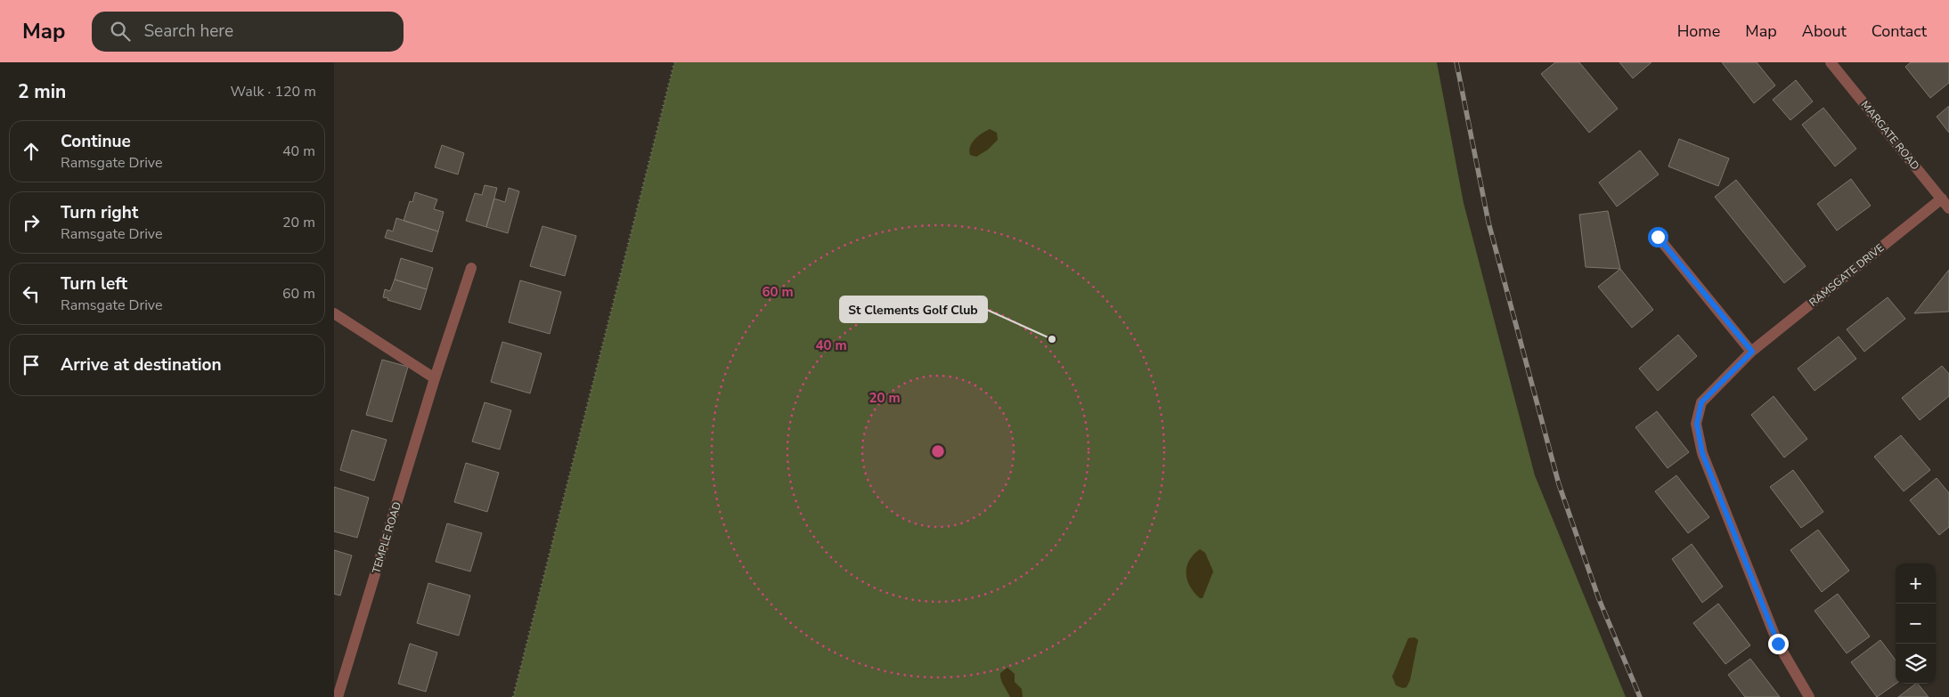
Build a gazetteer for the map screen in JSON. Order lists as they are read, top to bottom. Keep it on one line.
{"streets":{"street":["MARGATE ROAD","RAMSGATE DRIVE","TEMPLE ROAD"]},"crossings":[["MARGATE ROAD","RAMSGATE DRIVE"]],"places":["St Clements Golf Club"],"page":{"header":"Map","search":"Search here","nav":["Home","Map","About","Contact"],"heading":["2 min","Walk · 120 m"],"list":[["Continue","Ramsgate Drive","40 m"],["Turn right","Ramsgate Drive","20 m"],["Turn left","Ramsgate Drive","60 m"],"Arrive at destination"],"map_buttons":["+","−"]},"rings":["60 m","40 m","20 m"]}
